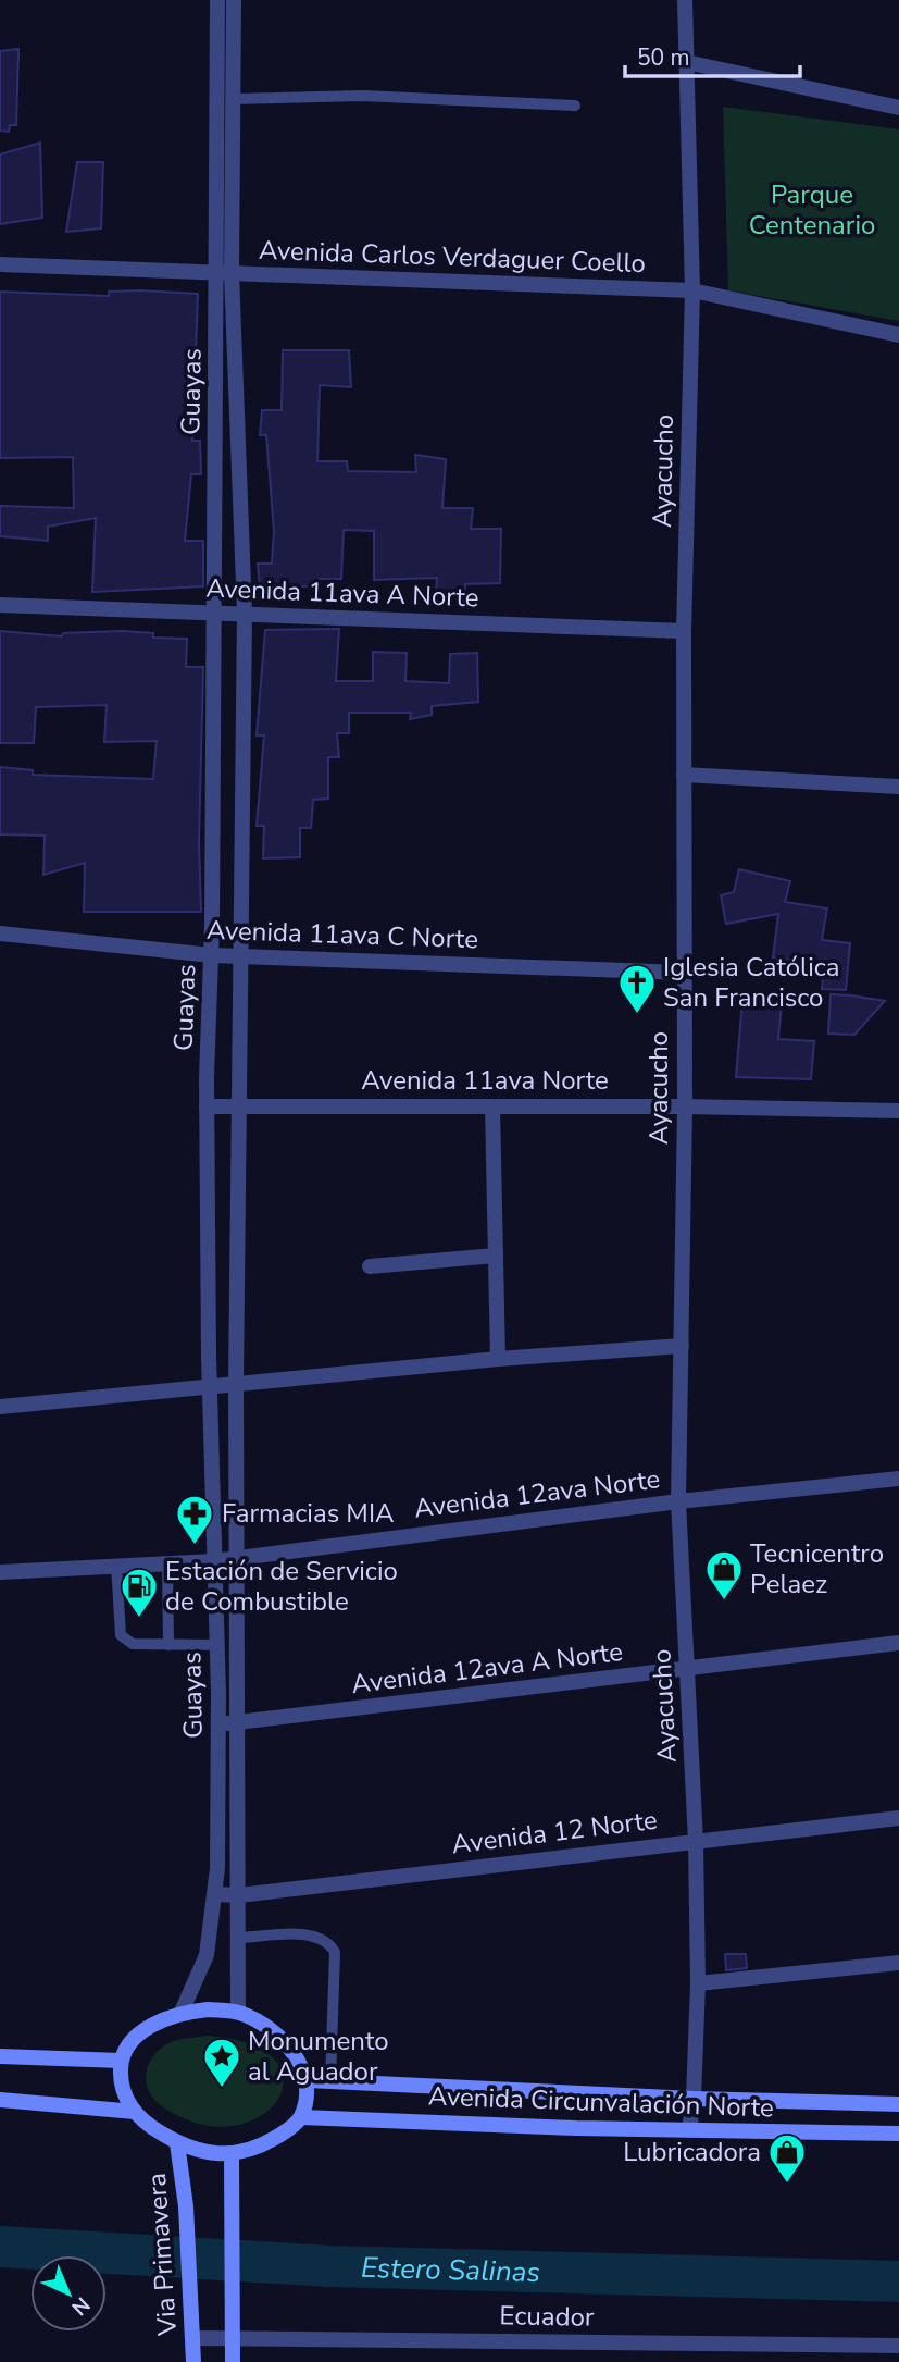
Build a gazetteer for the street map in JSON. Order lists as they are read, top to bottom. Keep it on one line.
{"streets":{"main road":["Avenida Circunvalación Norte","Via Primavera"],"street":["Avenida Carlos Verdaguer Coello","Guayas","Ayacucho","Avenida 11ava A Norte","Avenida 11ava C Norte","Avenida 11ava Norte","Avenida 12ava Norte","Avenida 12ava A Norte","Avenida 12 Norte","Ecuador"]},"crossings":[["Avenida Carlos Verdaguer Coello","Guayas"],["Avenida Carlos Verdaguer Coello","Ayacucho"],["Guayas","Avenida 11ava A Norte"],["Guayas","Avenida 11ava C Norte"],["Guayas","Avenida 11ava Norte"],["Guayas","Avenida 12ava Norte"],["Guayas","Avenida 12ava A Norte"],["Guayas","Avenida 12 Norte"],["Guayas","Avenida Circunvalación Norte"],["Guayas","Via Primavera"],["Ayacucho","Avenida 11ava A Norte"],["Ayacucho","Avenida 11ava C Norte"],["Ayacucho","Avenida 11ava Norte"],["Ayacucho","Avenida 12ava Norte"],["Ayacucho","Avenida 12ava A Norte"],["Ayacucho","Avenida 12 Norte"],["Ayacucho","Avenida Circunvalación Norte"],["Avenida Circunvalación Norte","Via Primavera"],["Via Primavera","Ecuador"]],"water":["Estero Salinas"],"parks":["Parque Centenario"],"places":{"church":["Iglesia Católica San Francisco"],"pharmacy":["Farmacias MIA"],"shop":["Tecnicentro Pelaez","Lubricadora"],"fuel station":["Estación de Servicio de Combustible"],"place":["Monumento al Aguador"]},"scale_bar":"50 m","north":"bottom right"}
